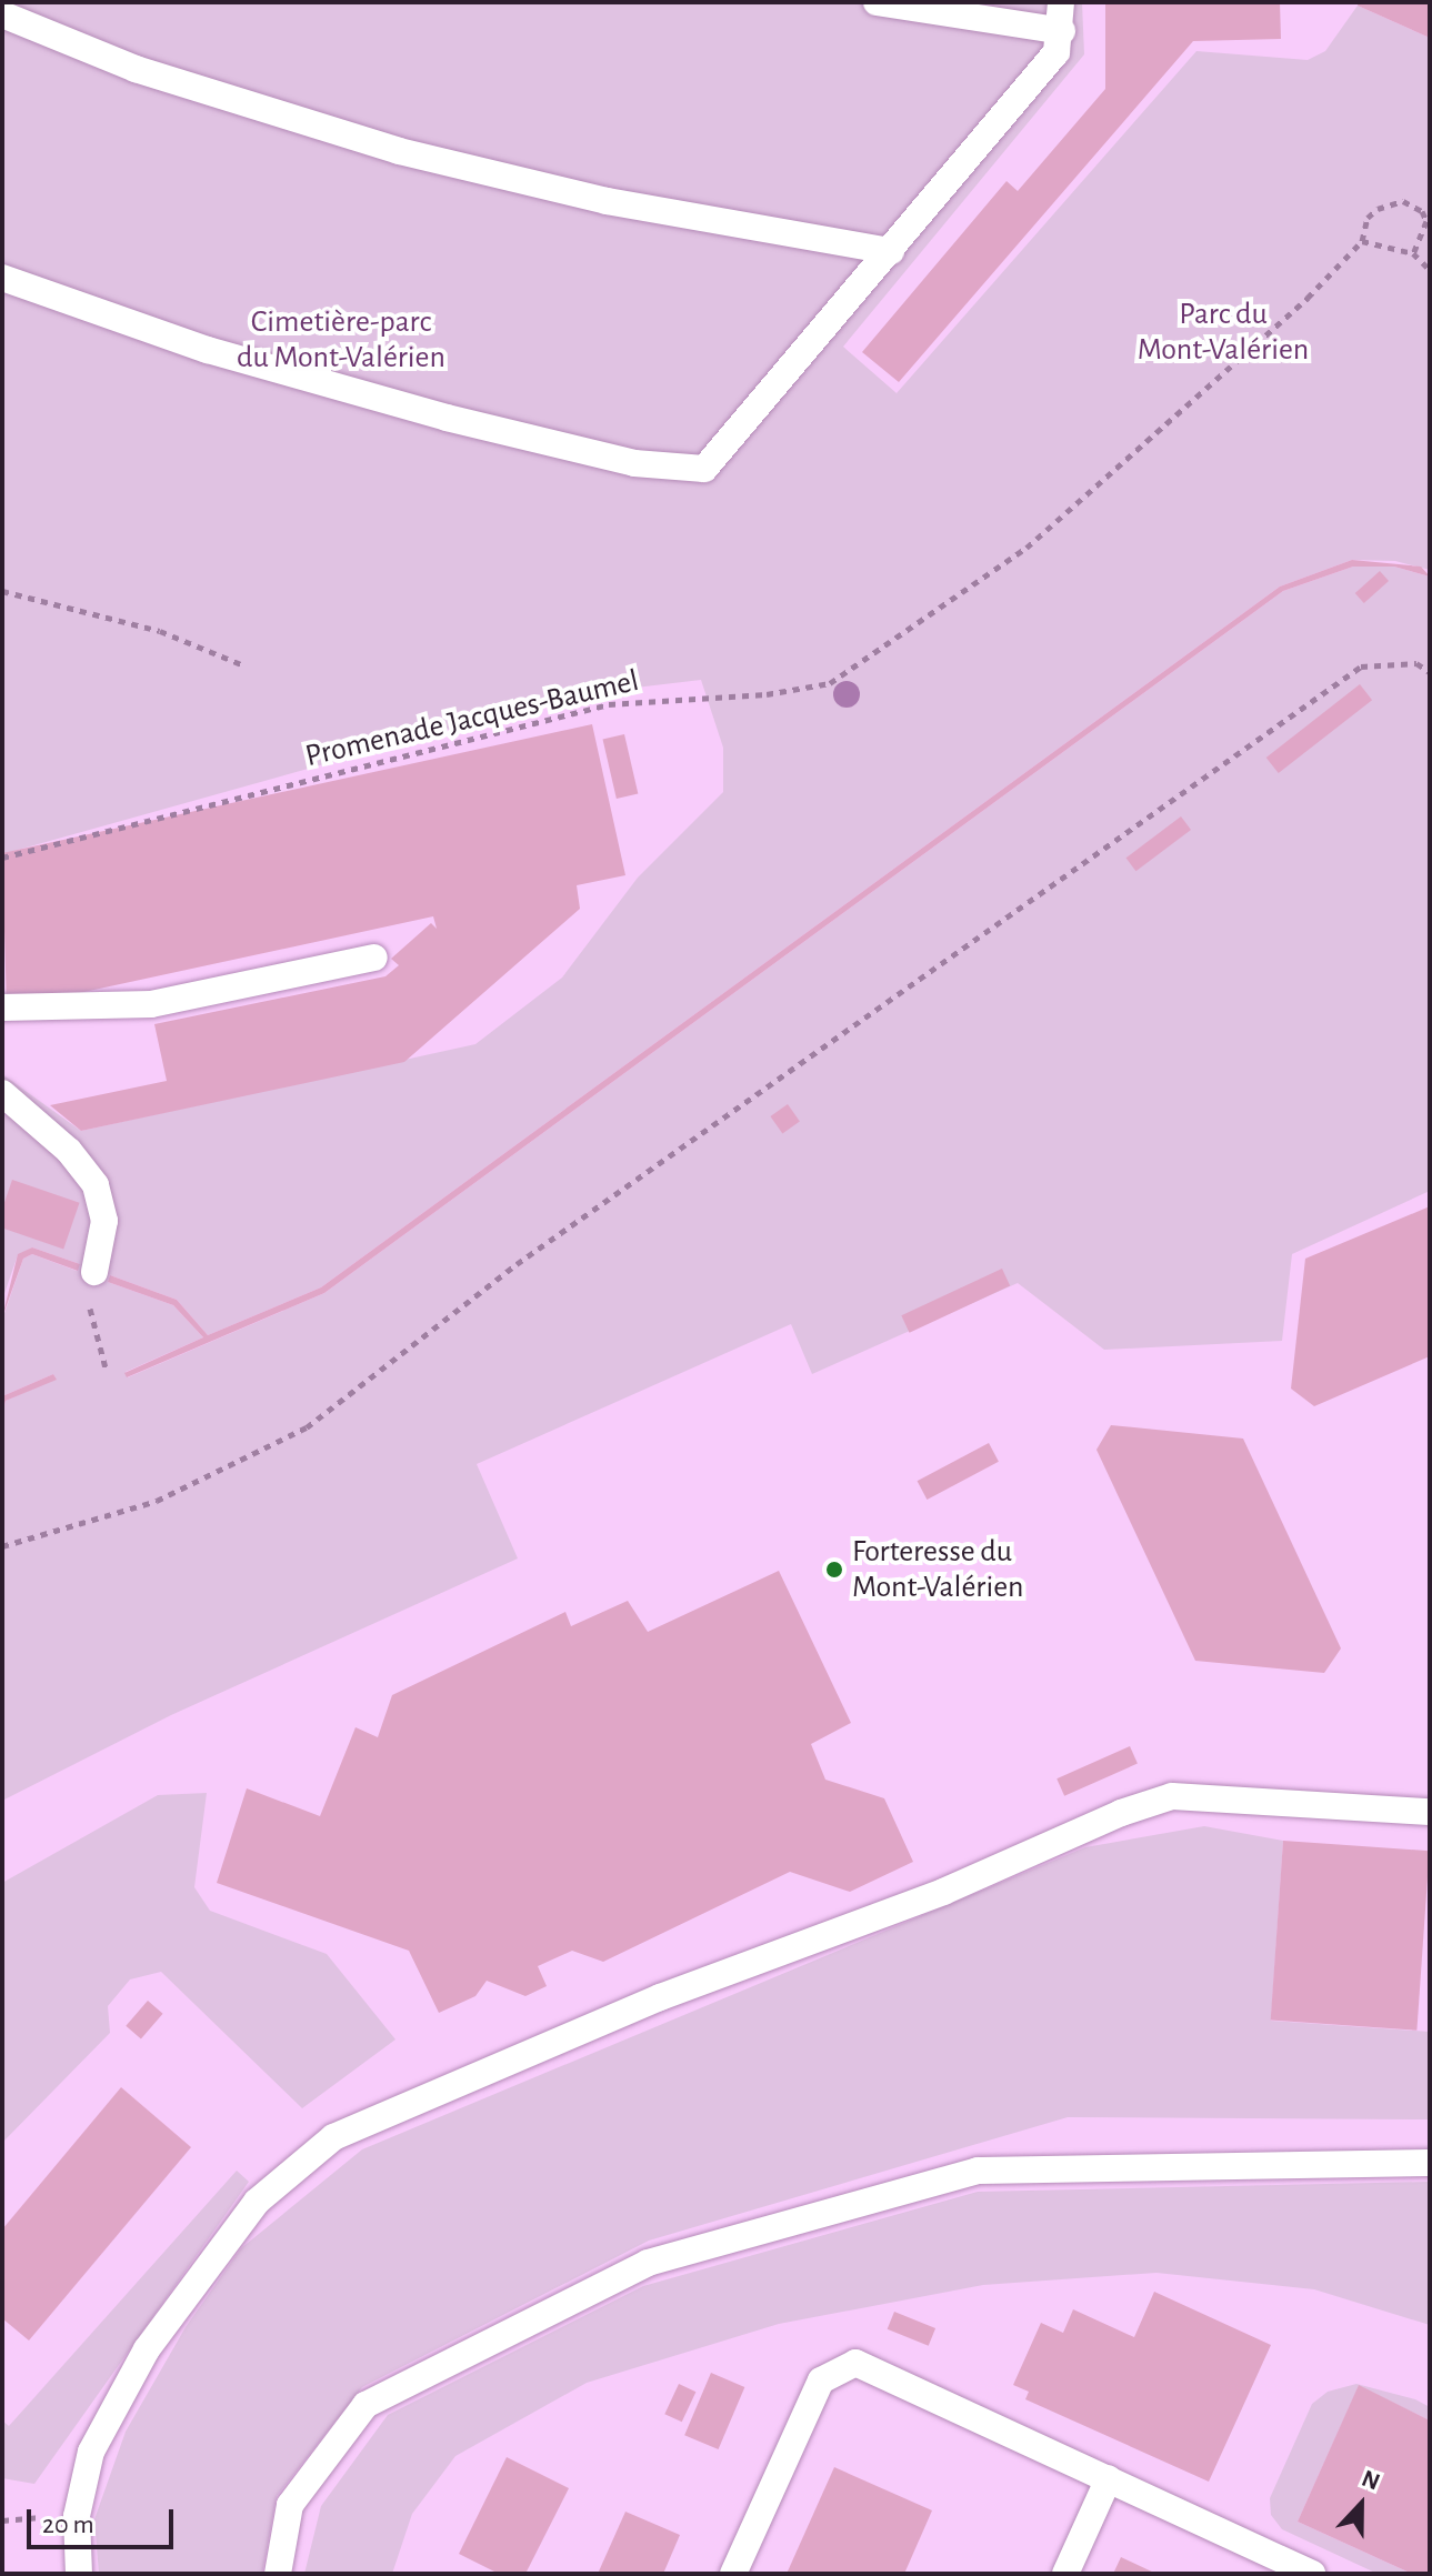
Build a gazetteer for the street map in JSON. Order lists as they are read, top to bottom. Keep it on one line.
{"streets":{"path":["Promenade Jacques-Baumel"]},"parks":["Parc du Mont-Valérien","Cimetière-parc du Mont-Valérien"],"places":["Forteresse du Mont-Valérien"],"scale_bar":"20 m","north":"top"}
